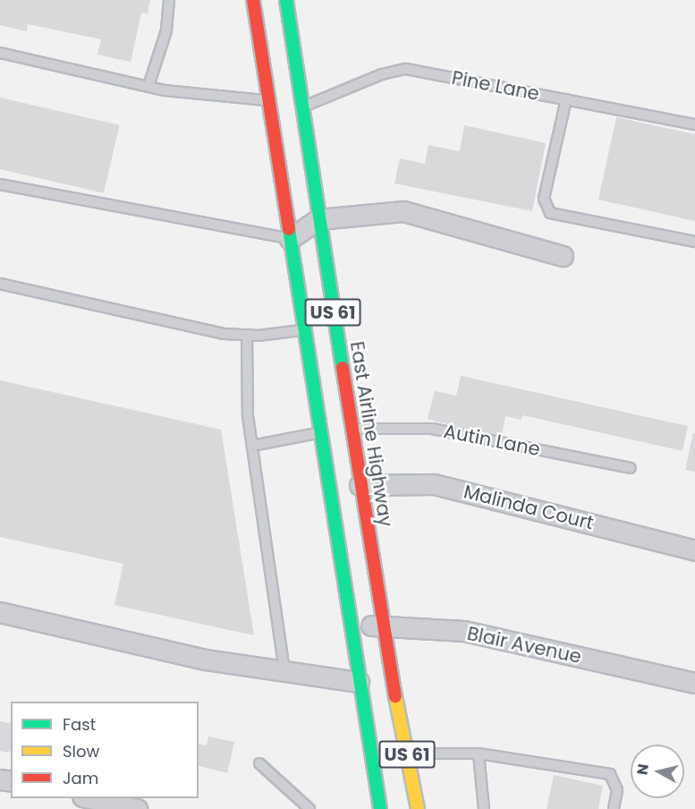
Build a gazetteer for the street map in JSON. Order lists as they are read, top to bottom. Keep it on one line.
{"streets":{"highway":["US 61","East Airline Highway"],"street":["Malinda Court","Blair Avenue"],"lane":["Pine Lane","Autin Lane"]},"crossings":[["Pine Lane","East Airline Highway"],["US 61","Blair Avenue"],["East Airline Highway","Autin Lane"],["East Airline Highway","Malinda Court"],["East Airline Highway","Blair Avenue"]],"legend":["Fast","Slow","Jam"],"north":"left"}
